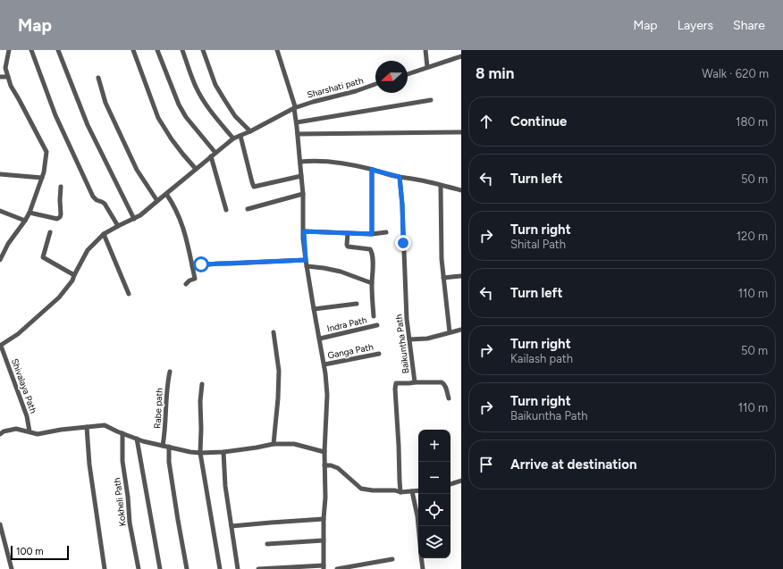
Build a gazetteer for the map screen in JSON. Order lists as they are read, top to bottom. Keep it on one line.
{"streets":{"street":["Sharshati path","Indra Path","Baikuntha Path","Ganga Path","Shivalaya Path","Rabe path","Kokheli Path"]},"crossings":[["Sharshati path","Shivalaya Path"]],"scale_bar":"100 m","north":"left","page":{"header":"Map","nav":["Map","Layers","Share"],"heading":["8 min","Walk · 620 m"],"list":[["Continue","180 m"],["Turn left","50 m"],["Turn right","Shital Path","120 m"],["Turn left","110 m"],["Turn right","Kailash path","50 m"],["Turn right","Baikuntha Path","110 m"],"Arrive at destination"],"map_buttons":["+","−"],"scale":"100 m"}}
